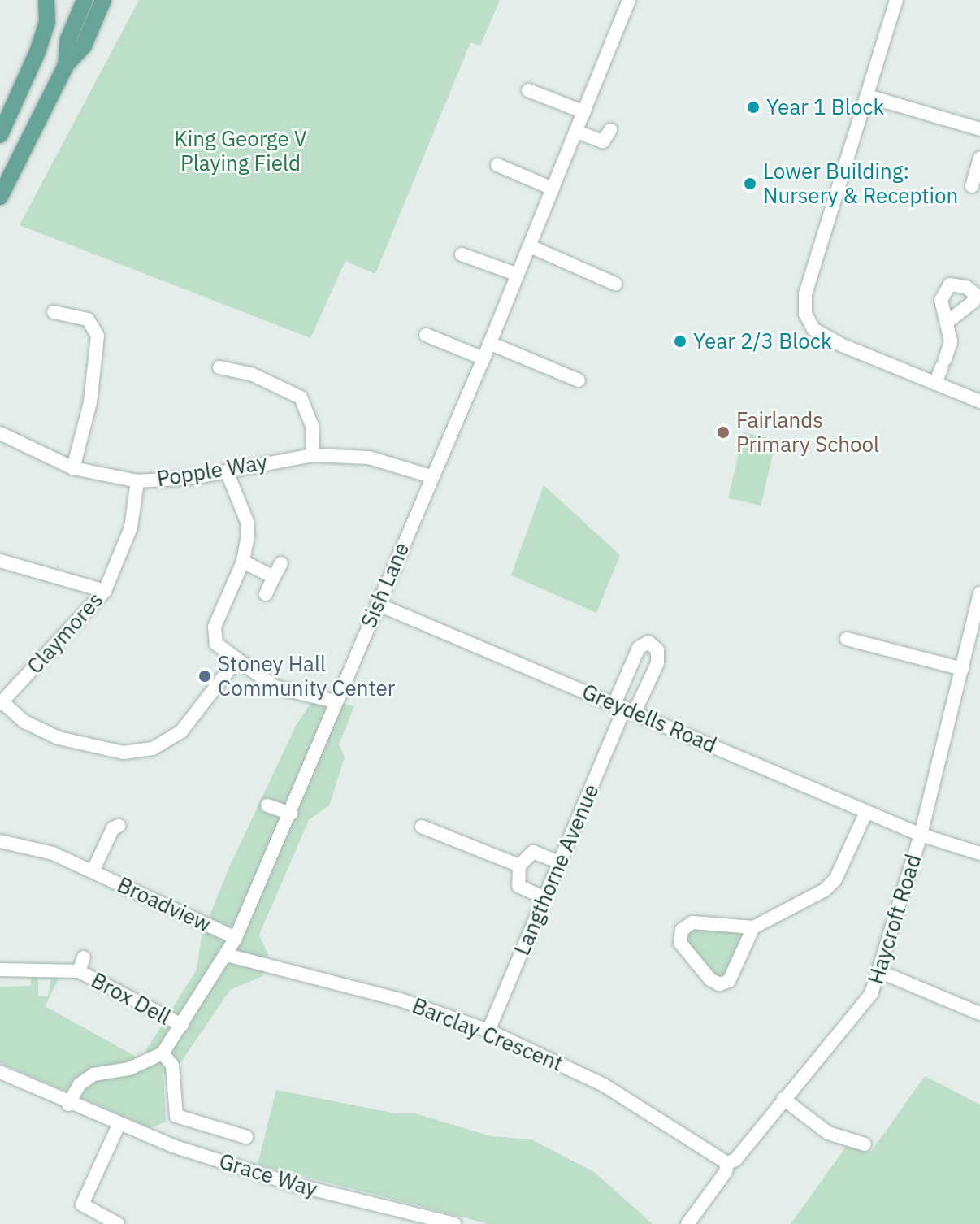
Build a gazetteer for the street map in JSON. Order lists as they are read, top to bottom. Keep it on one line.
{"streets":{"street":["Popple Way","Sish Lane","Claymores","Greydells Road","Langthorne Avenue","Broadview","Haycroft Road","Brox Dell","Barclay Crescent","Grace Way"]},"crossings":[["Popple Way","Sish Lane"],["Popple Way","Claymores"],["Sish Lane","Greydells Road"],["Sish Lane","Broadview"],["Sish Lane","Brox Dell"],["Sish Lane","Barclay Crescent"],["Greydells Road","Langthorne Avenue"],["Greydells Road","Haycroft Road"],["Langthorne Avenue","Barclay Crescent"],["Haycroft Road","Barclay Crescent"]],"parks":["King George V Playing Field"],"places":["Year 1 Block","Lower Building: Nursery & Reception","Year 2/3 Block","Fairlands Primary School","Stoney Hall Community Center"]}
